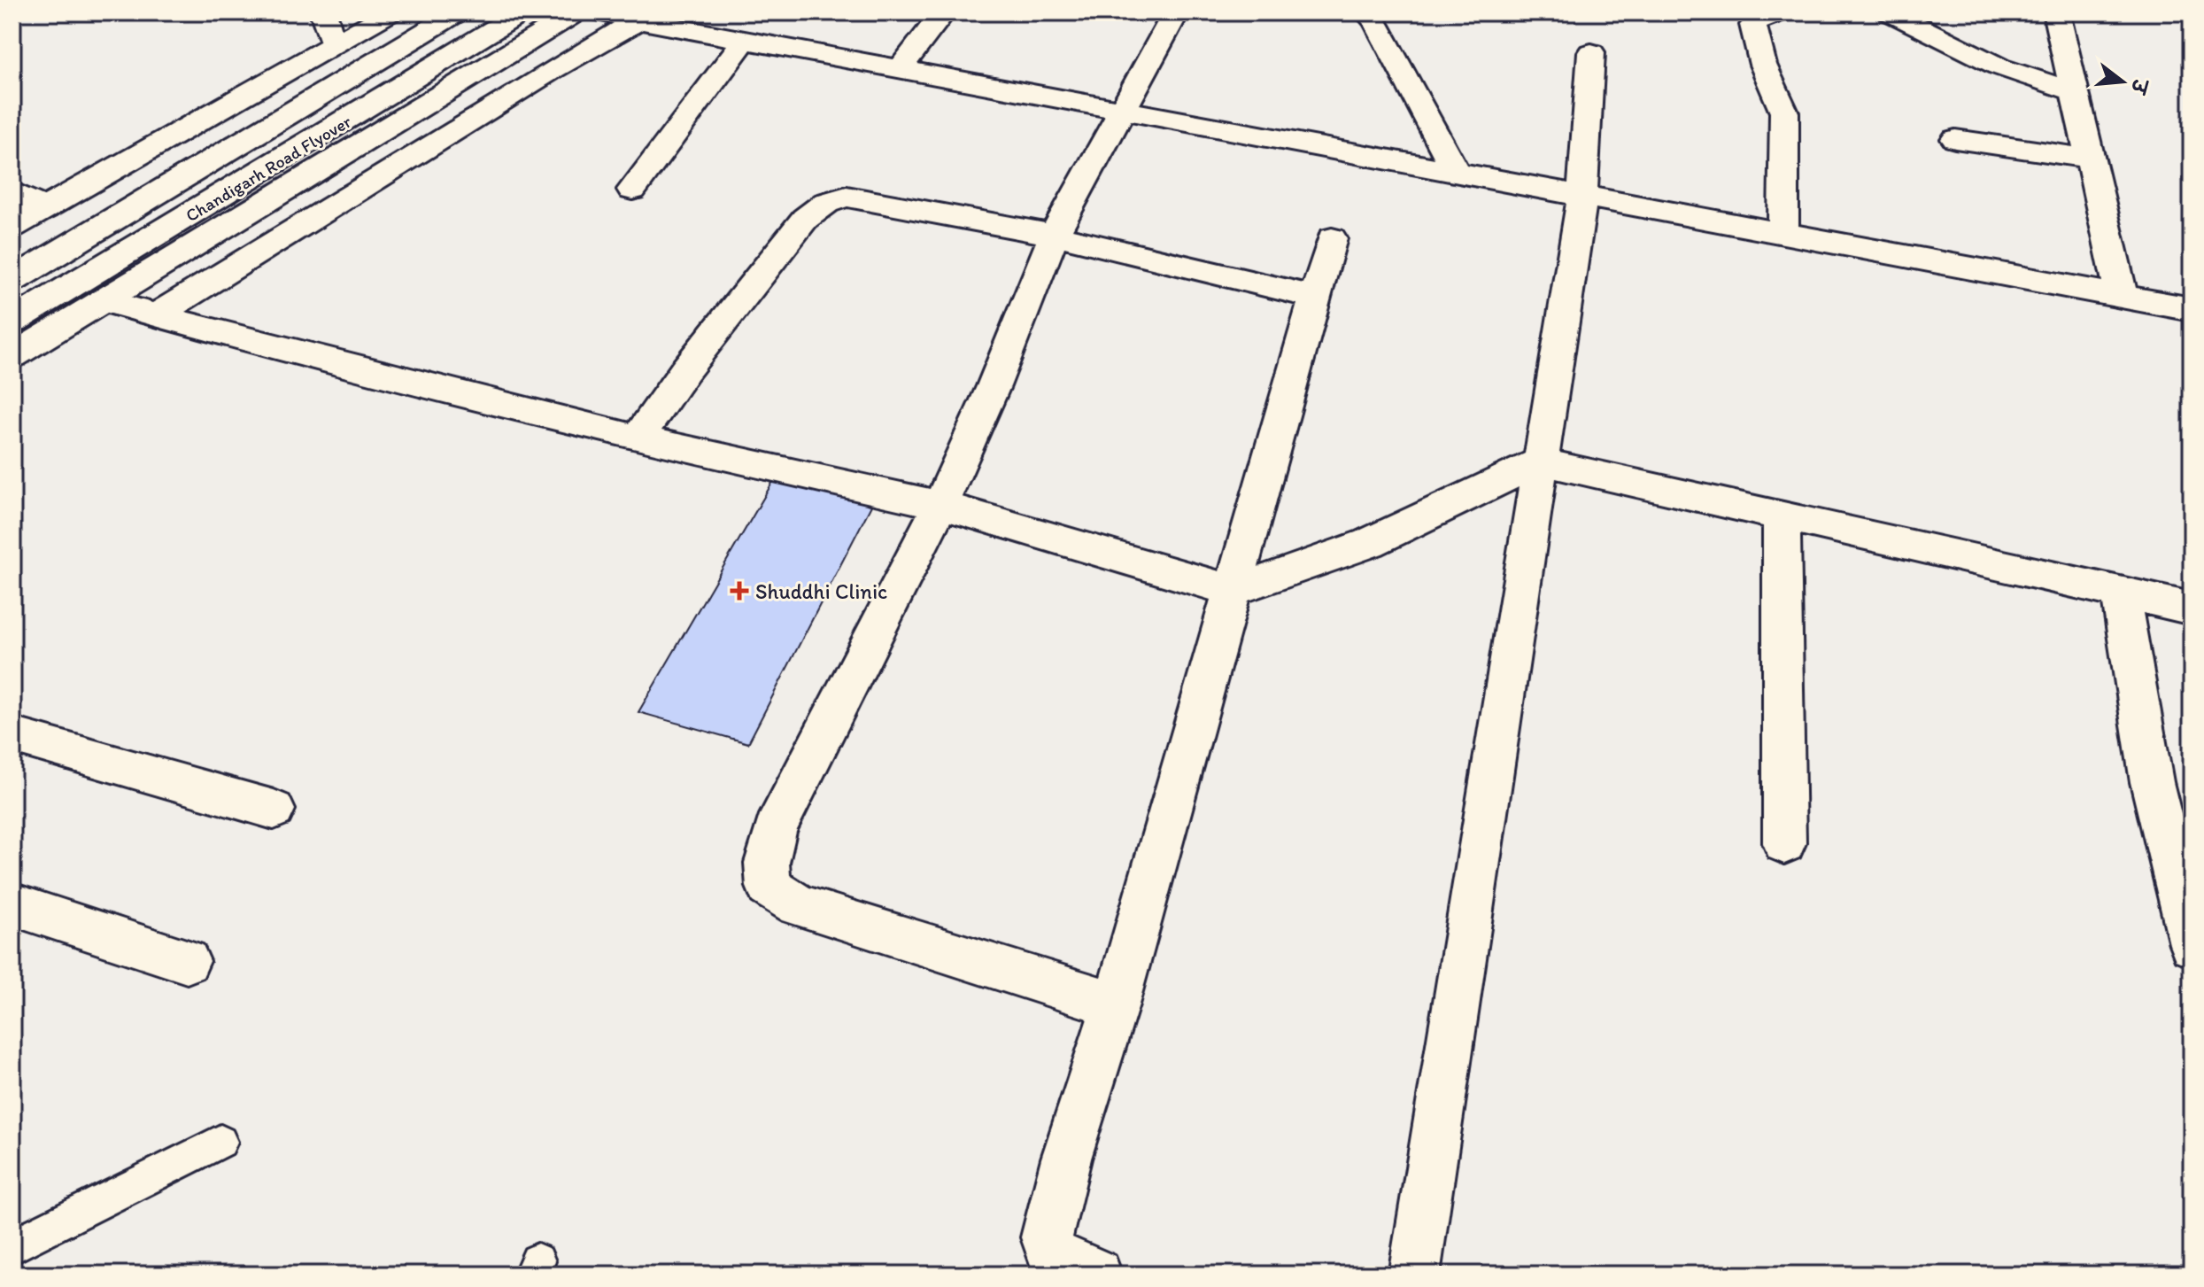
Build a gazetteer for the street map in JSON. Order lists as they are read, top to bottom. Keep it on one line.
{"streets":{"main road":["Chandigarh Road Flyover"]},"places":{"health":["Shuddhi Clinic"]},"north":"right"}
